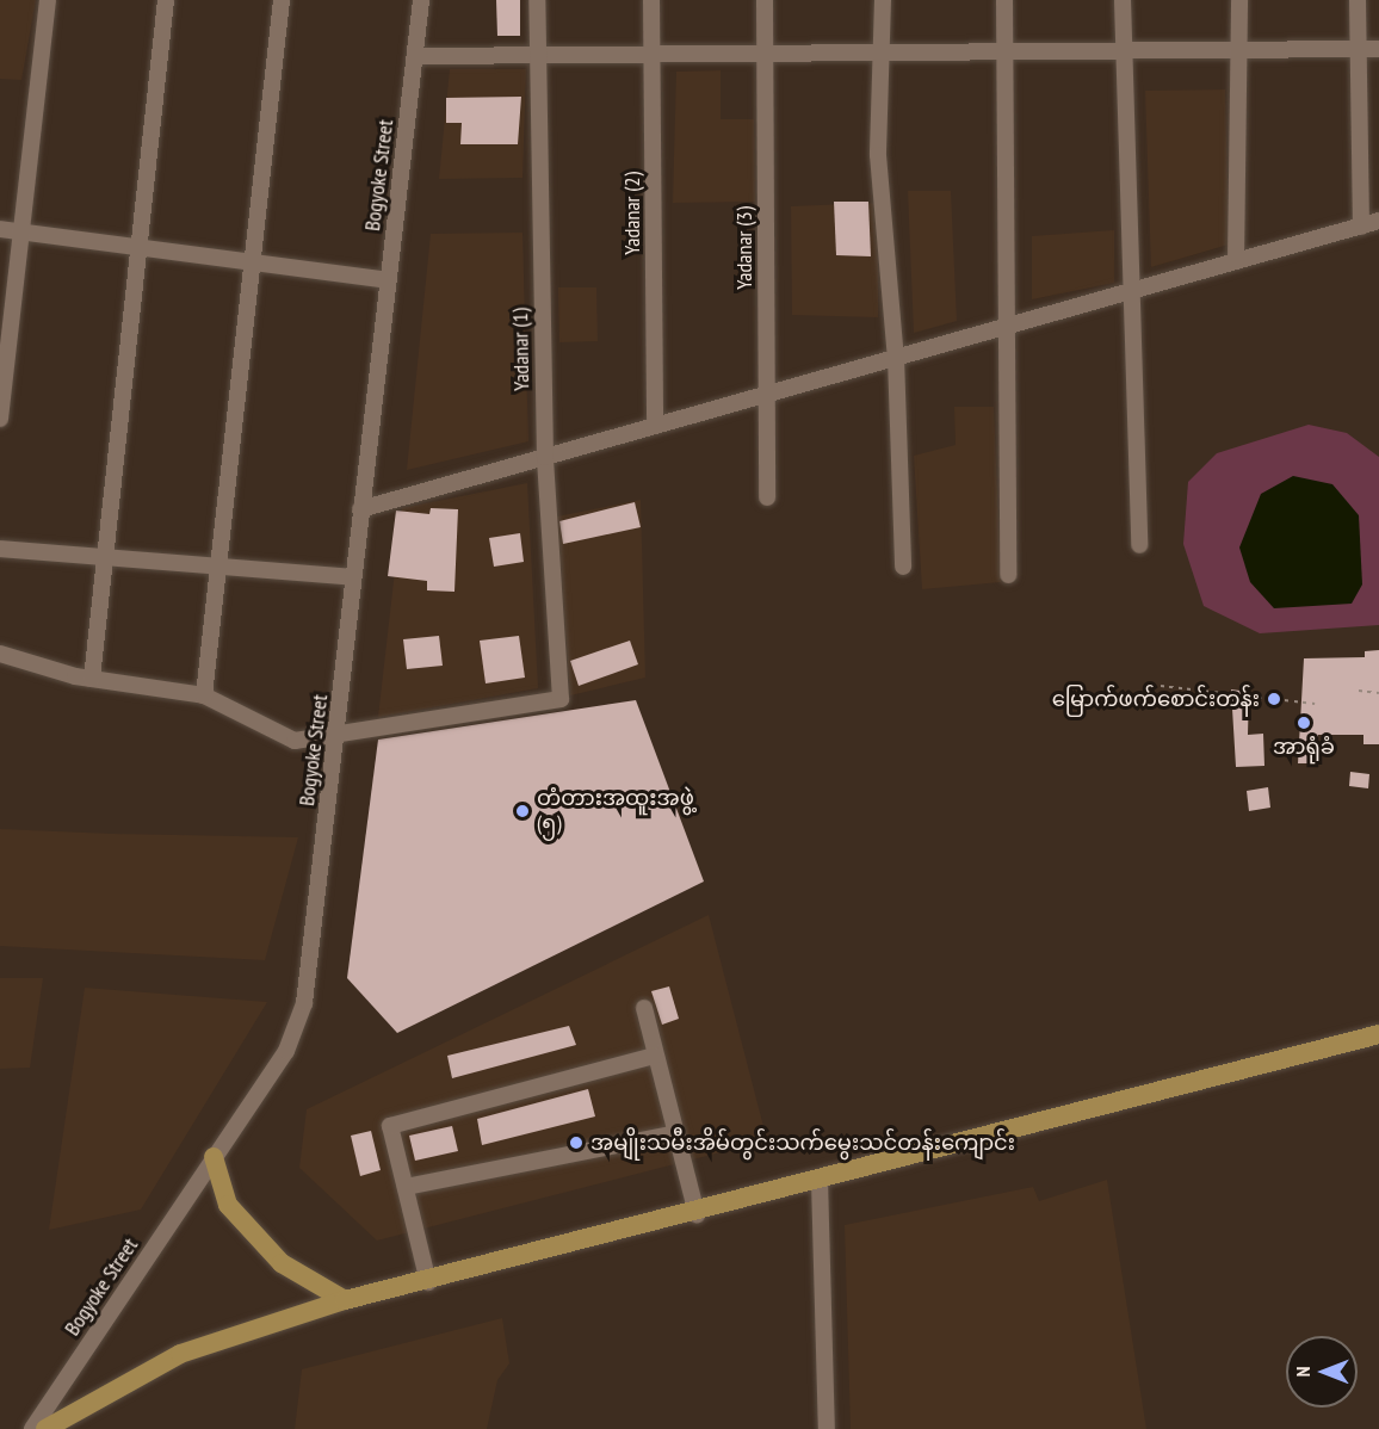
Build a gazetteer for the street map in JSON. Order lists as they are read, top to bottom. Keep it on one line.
{"streets":{"street":["Bogyoke Street","Yadanar (2)","Yadanar (3)","Yadanar (1)"]},"crossings":[["Bogyoke Street","Yadanar (1)"]],"places":["မြောက်ဖက်စောင်းတန်း","အာရုံခံ","တံတားအထူးအဖွဲ့ (၅)","အမျိုးသမီးအိမ်တွင်းသက်မွေးသင်တန်းကျောင်း"],"north":"left"}
